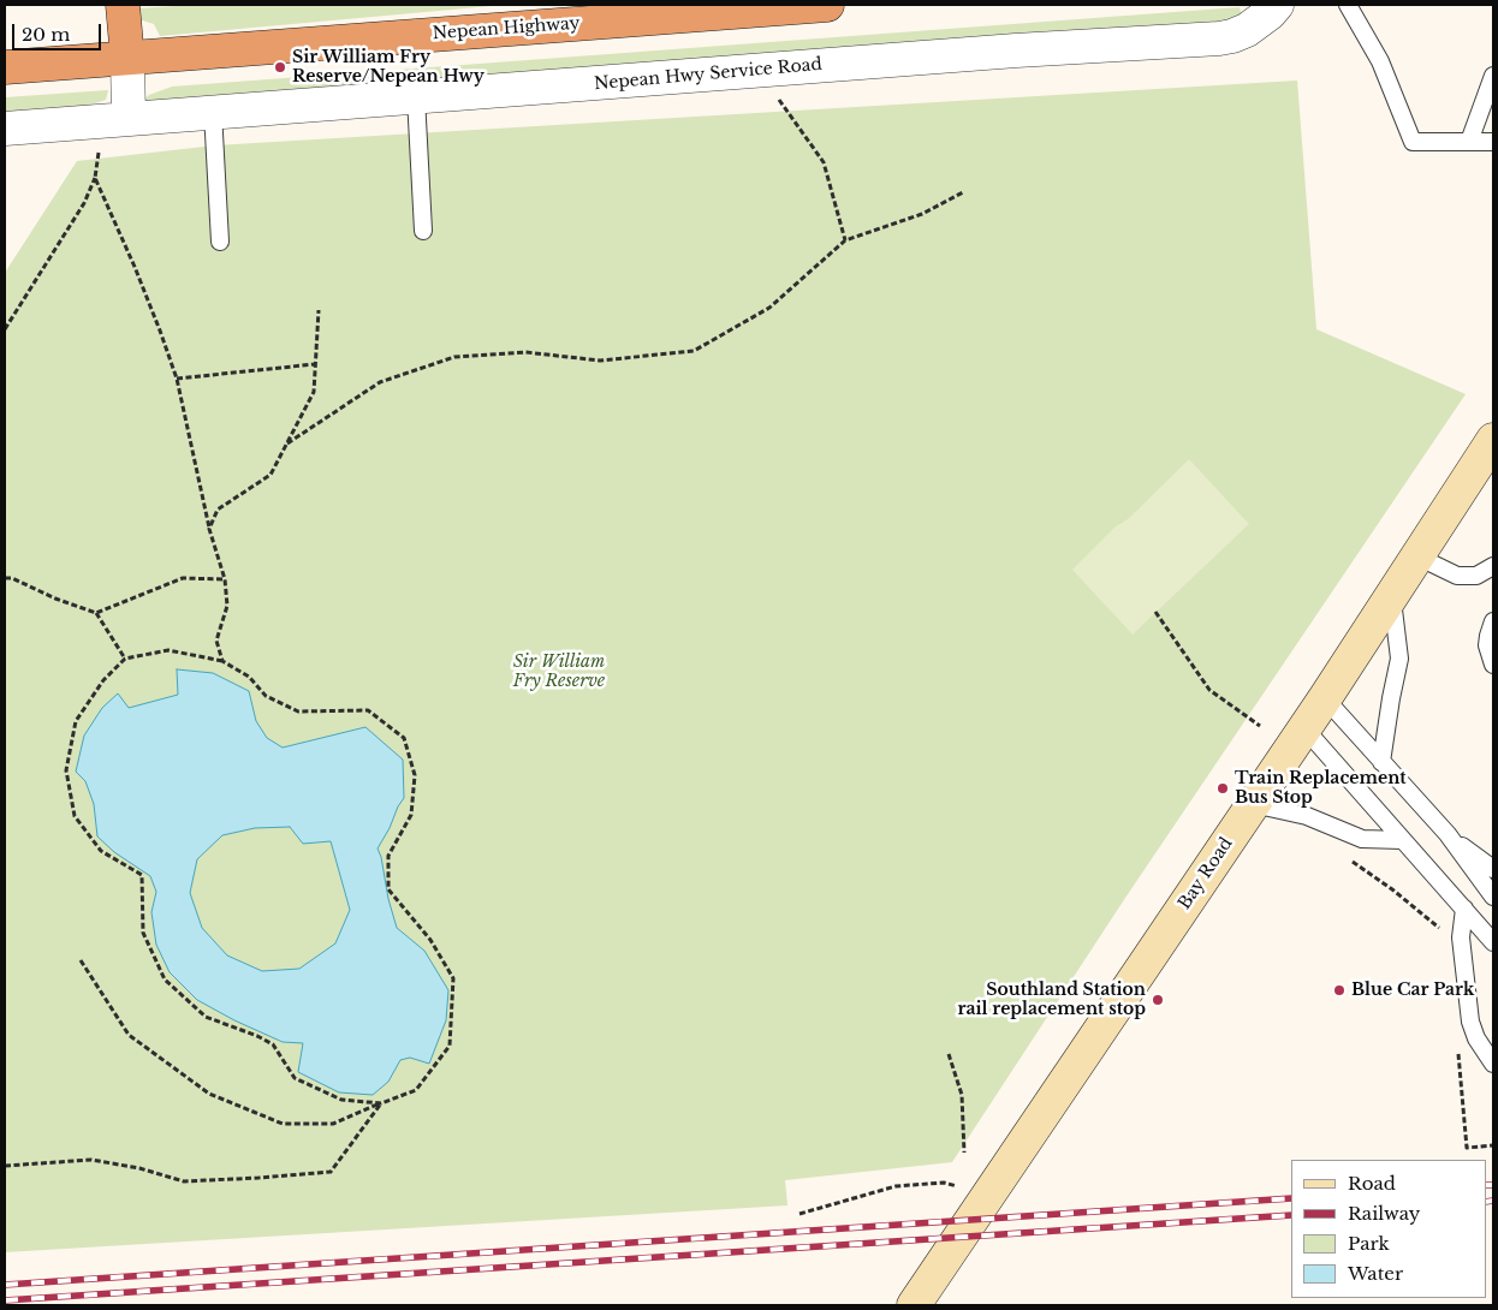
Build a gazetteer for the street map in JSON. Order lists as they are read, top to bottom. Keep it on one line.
{"streets":{"highway":["Nepean Highway"],"main road":["Bay Road"],"street":["Nepean Hwy Service Road"]},"parks":["Sir William Fry Reserve"],"places":["Sir William Fry Reserve/Nepean Hwy","Train Replacement Bus Stop","Blue Car Park","Southland Station rail replacement stop"],"legend":["Road","Railway","Park","Water"],"scale_bar":"20 m"}
